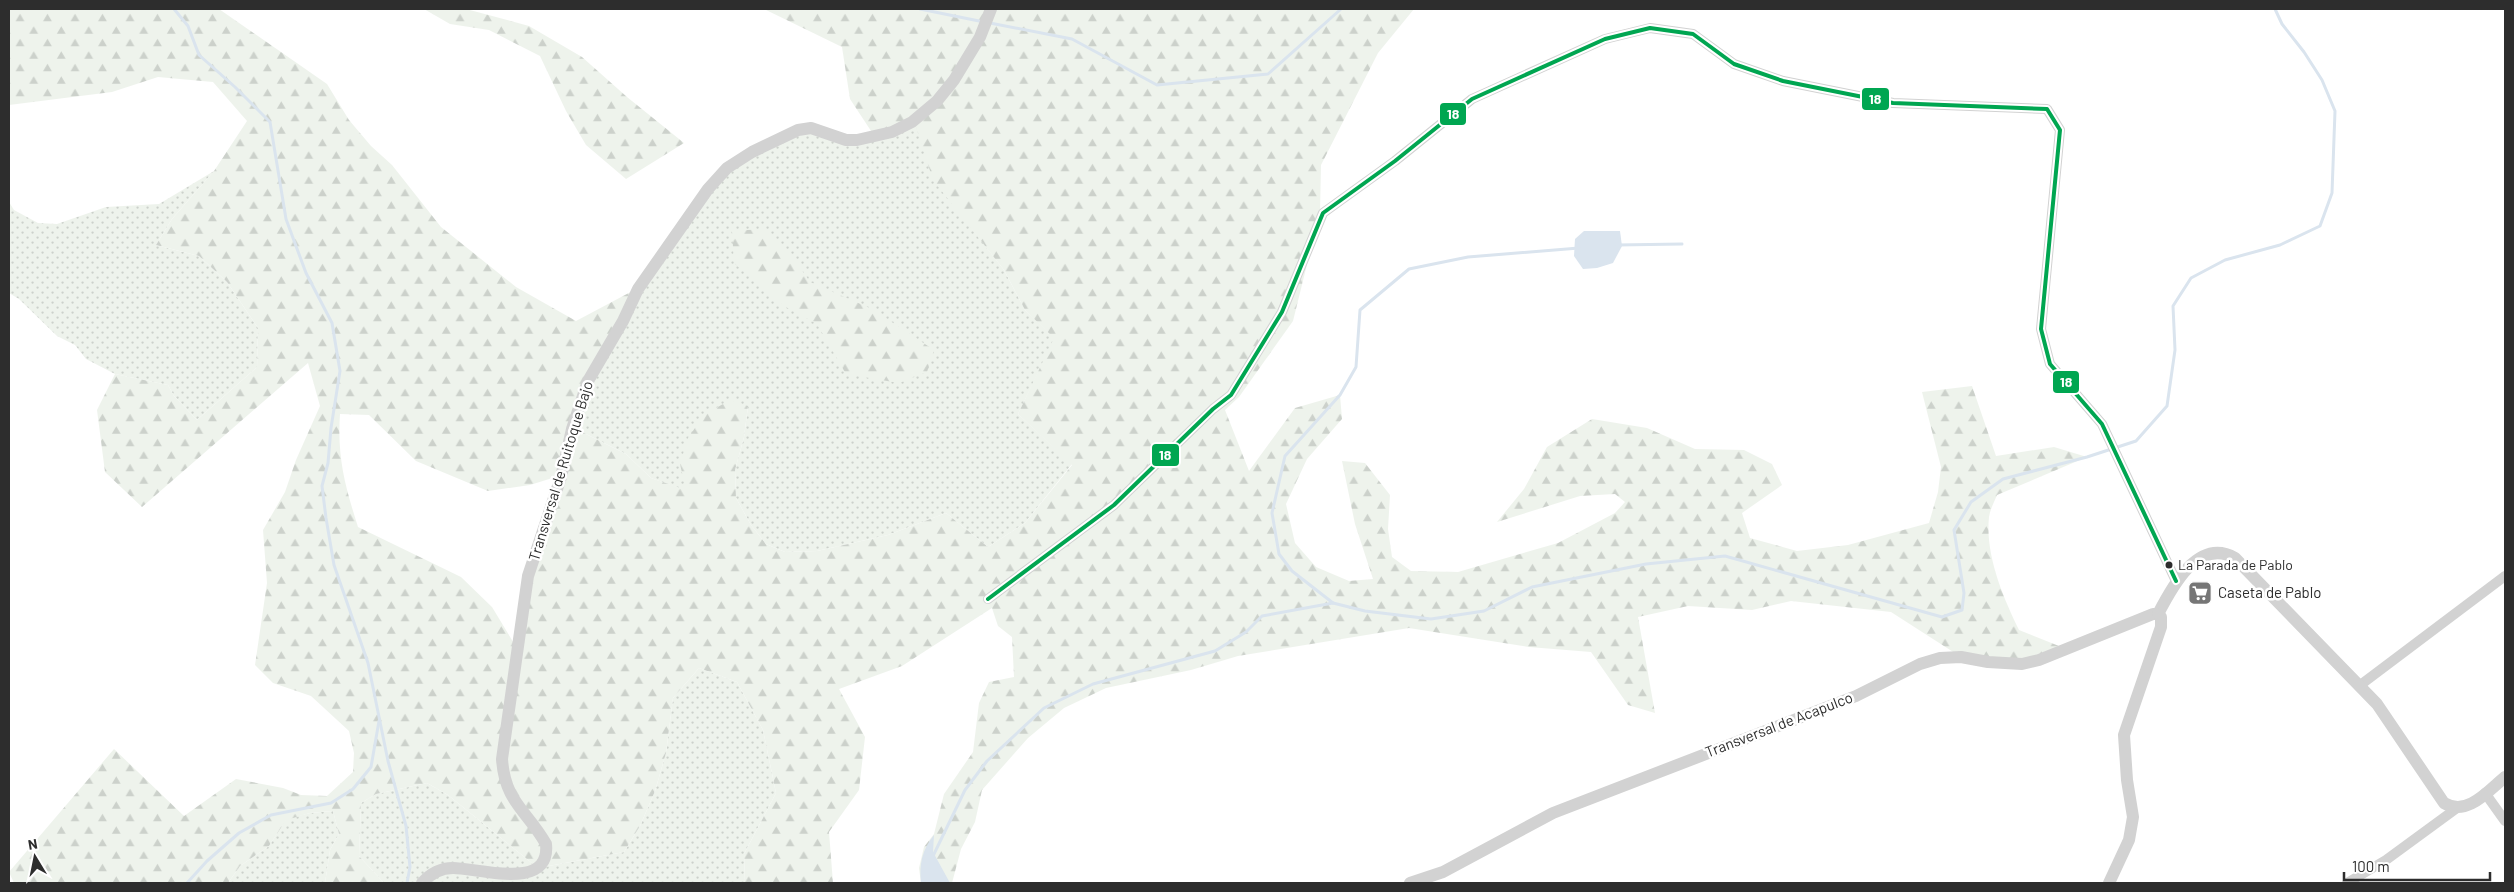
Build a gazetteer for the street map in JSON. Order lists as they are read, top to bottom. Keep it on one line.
{"streets":{"street":["Transversal de Ruitoque Bajo","Transversal de Acapulco"]},"places":{"other":["La Parada de Pablo"],"supermarket":["Caseta de Pablo"]},"lines":["transit line 18"],"scale_bar":"100 m","north":"top"}
